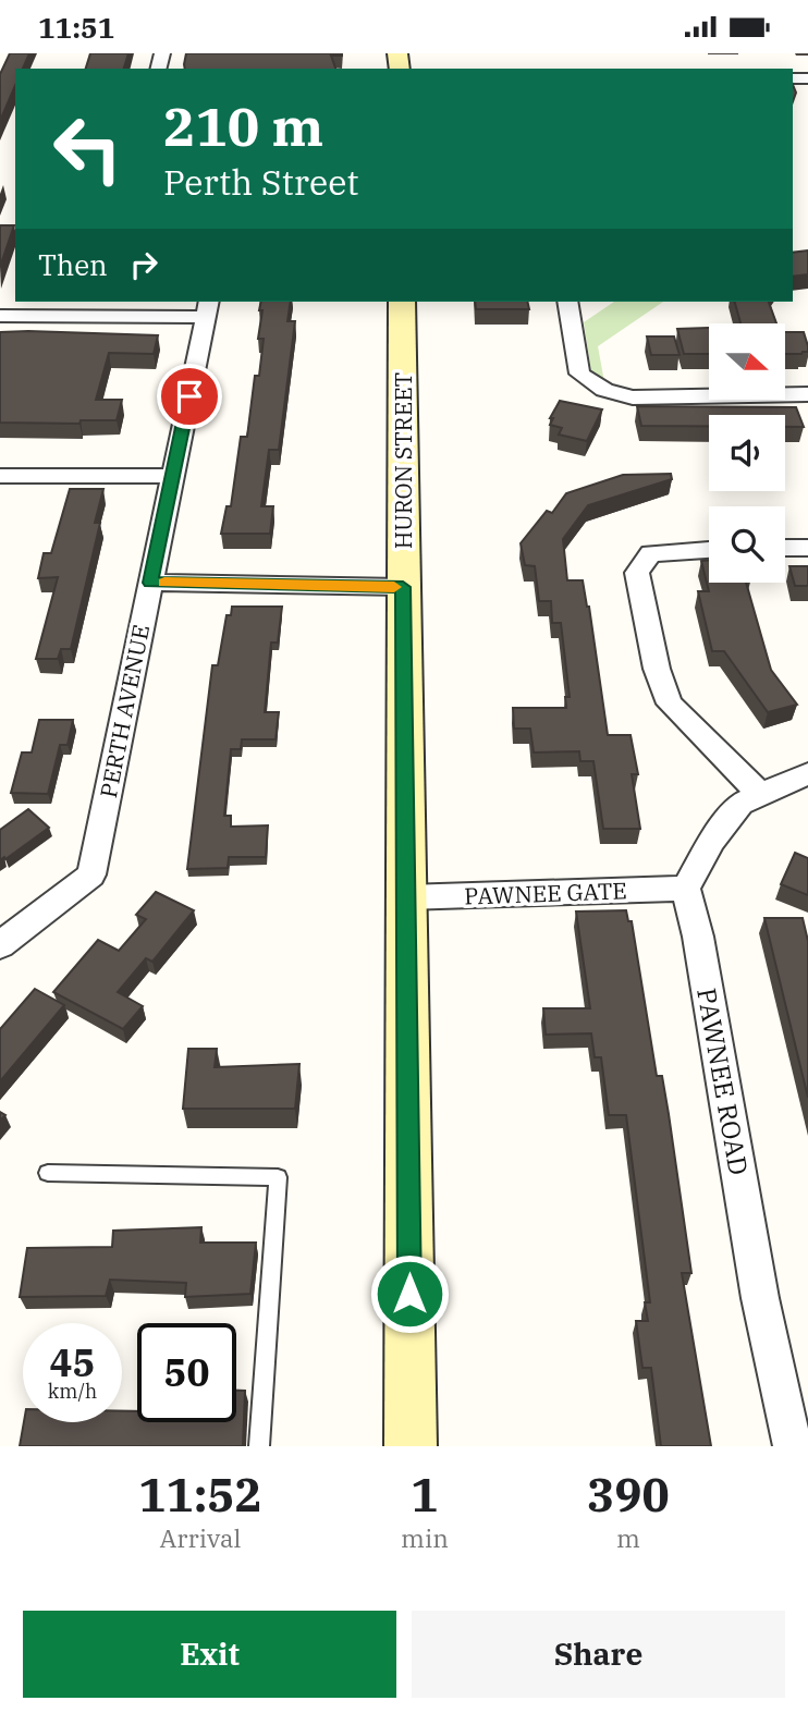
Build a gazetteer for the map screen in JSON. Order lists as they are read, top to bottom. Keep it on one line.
{"streets":{"main road":["HURON STREET"],"street":["PERTH AVENUE","PAWNEE GATE","PAWNEE ROAD"]},"crossings":[["HURON STREET","PAWNEE GATE"],["PAWNEE GATE","PAWNEE ROAD"]],"north":"right","page":{"status":"11:51","turn":["210 m","Perth Street"],"then":"Then","speed":"45 km/h","limit":"50","eta":["11:52","Arrival","1","min","390","m"],"buttons":["Exit","Share"]}}
